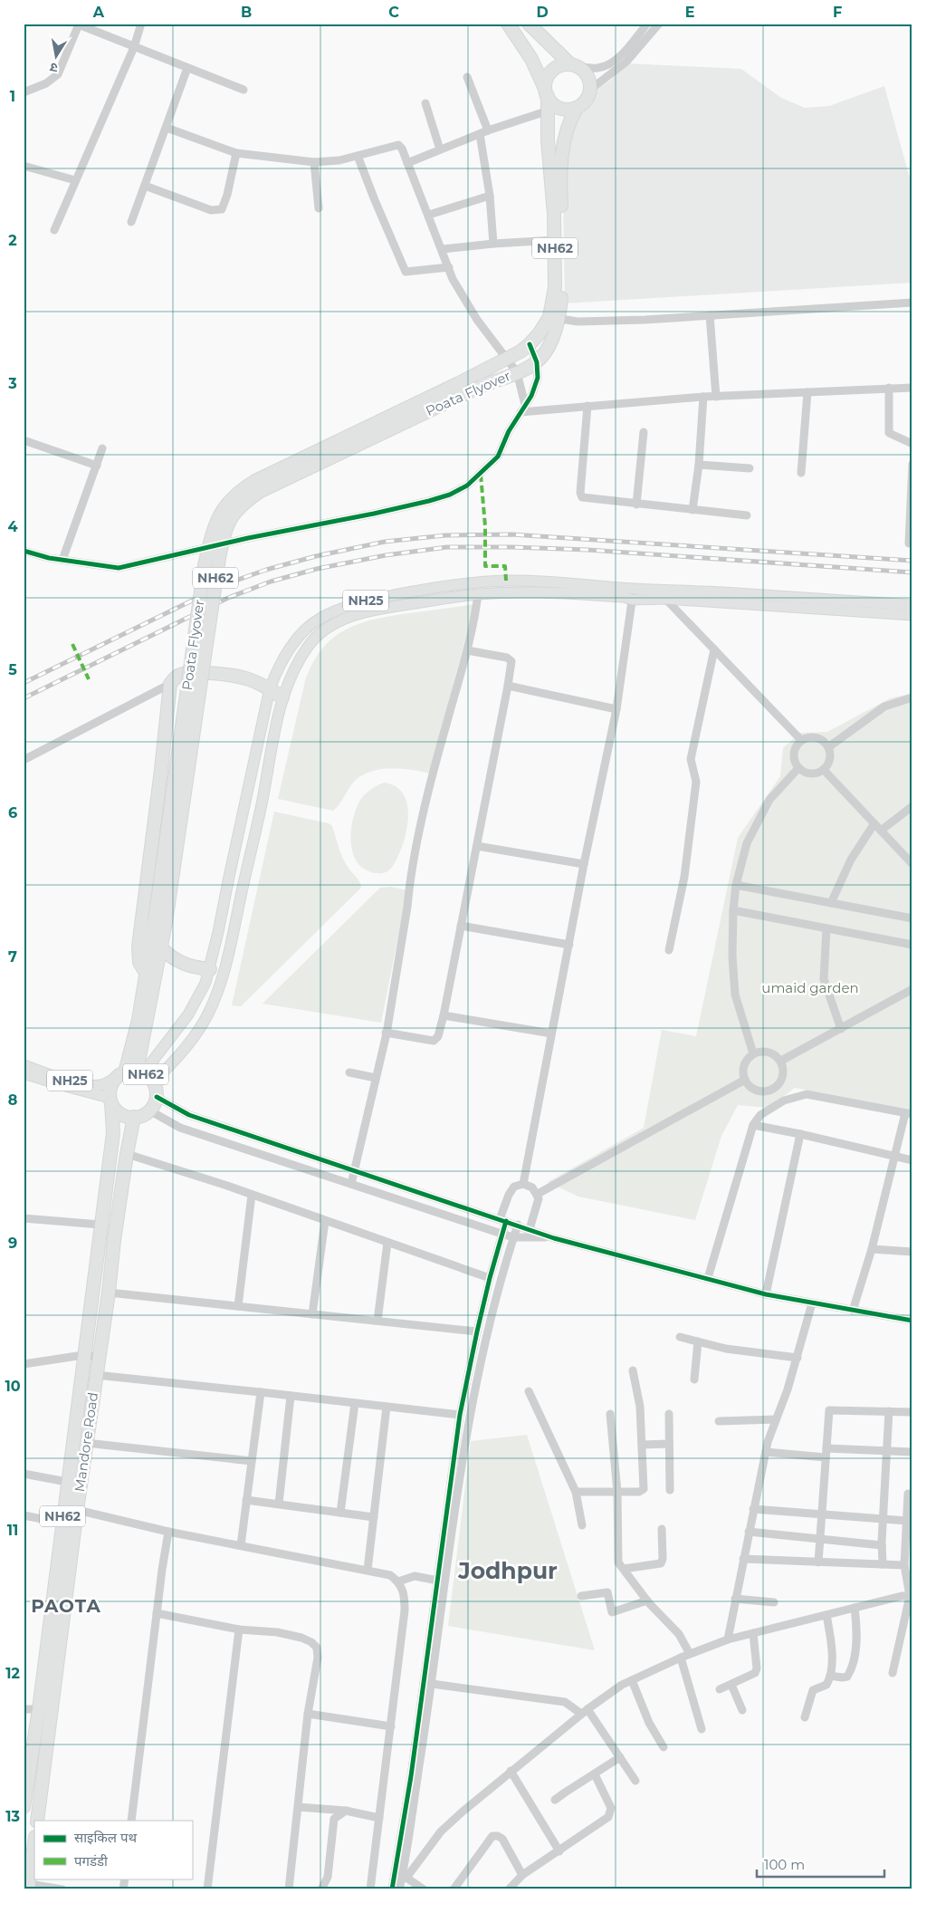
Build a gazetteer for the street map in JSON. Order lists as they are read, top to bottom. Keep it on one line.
{"streets":{"highway":["NH62","Poata Flyover","Mandore Road"],"main road":["NH25"]},"crossings":[["NH62","Poata Flyover"],["NH62","NH25"],["NH62","Mandore Road"],["NH25","Mandore Road"]],"districts":["Jodhpur","PAOTA"],"parks":["umaid garden"],"legend":["साइकिल पथ","पगडंडी"],"scale_bar":"100 m","north":"bottom","grid":{"columns":["A","B","C","D","E","F"],"rows":["1","2","3","4","5","6","7","8","9","10","11","12","13"]}}
